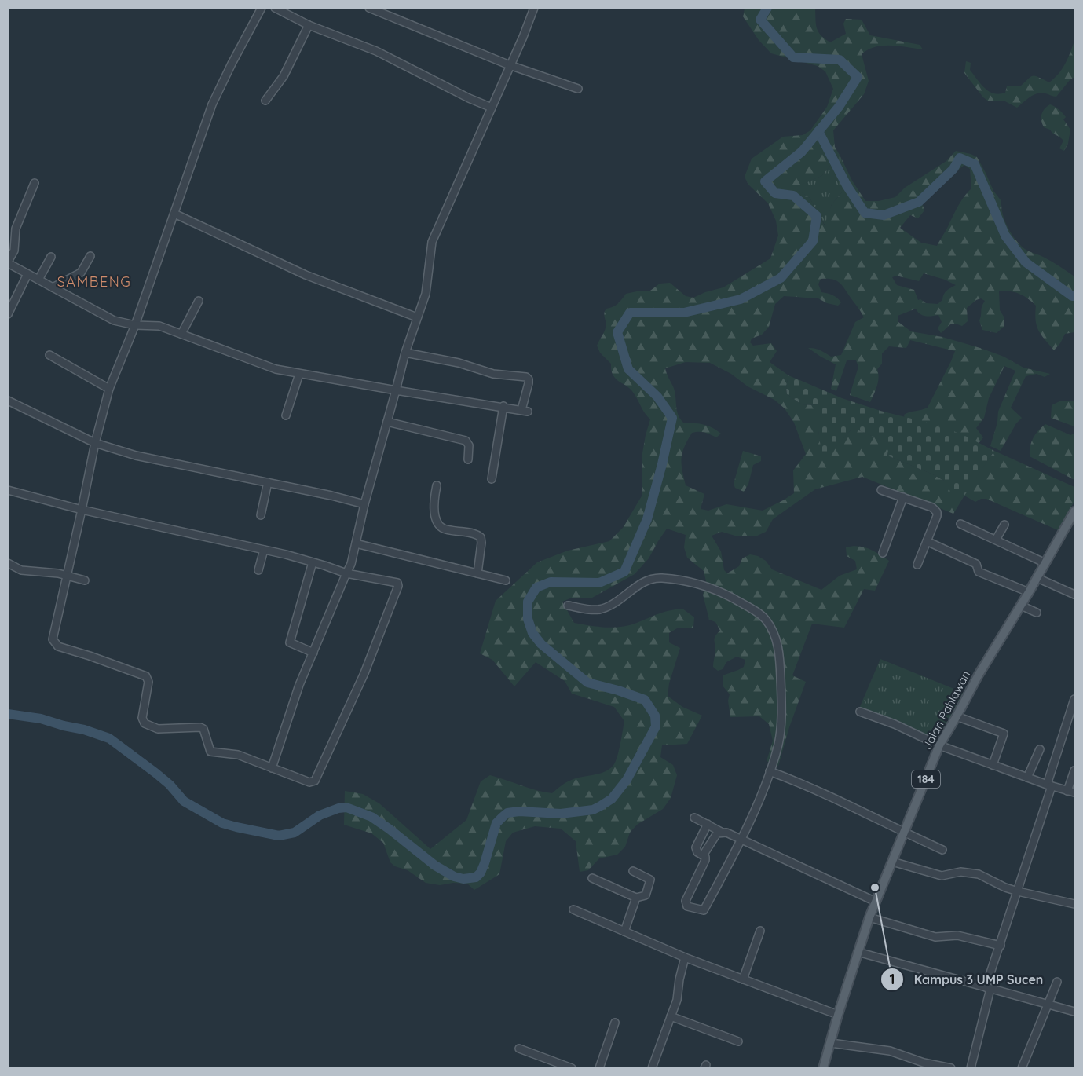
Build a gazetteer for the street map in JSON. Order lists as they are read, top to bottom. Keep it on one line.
{"streets":{"main road":["Jalan Pahlawan","184"]},"districts":["SAMBENG"],"places":["Kampus 3 UMP Sucen"]}
